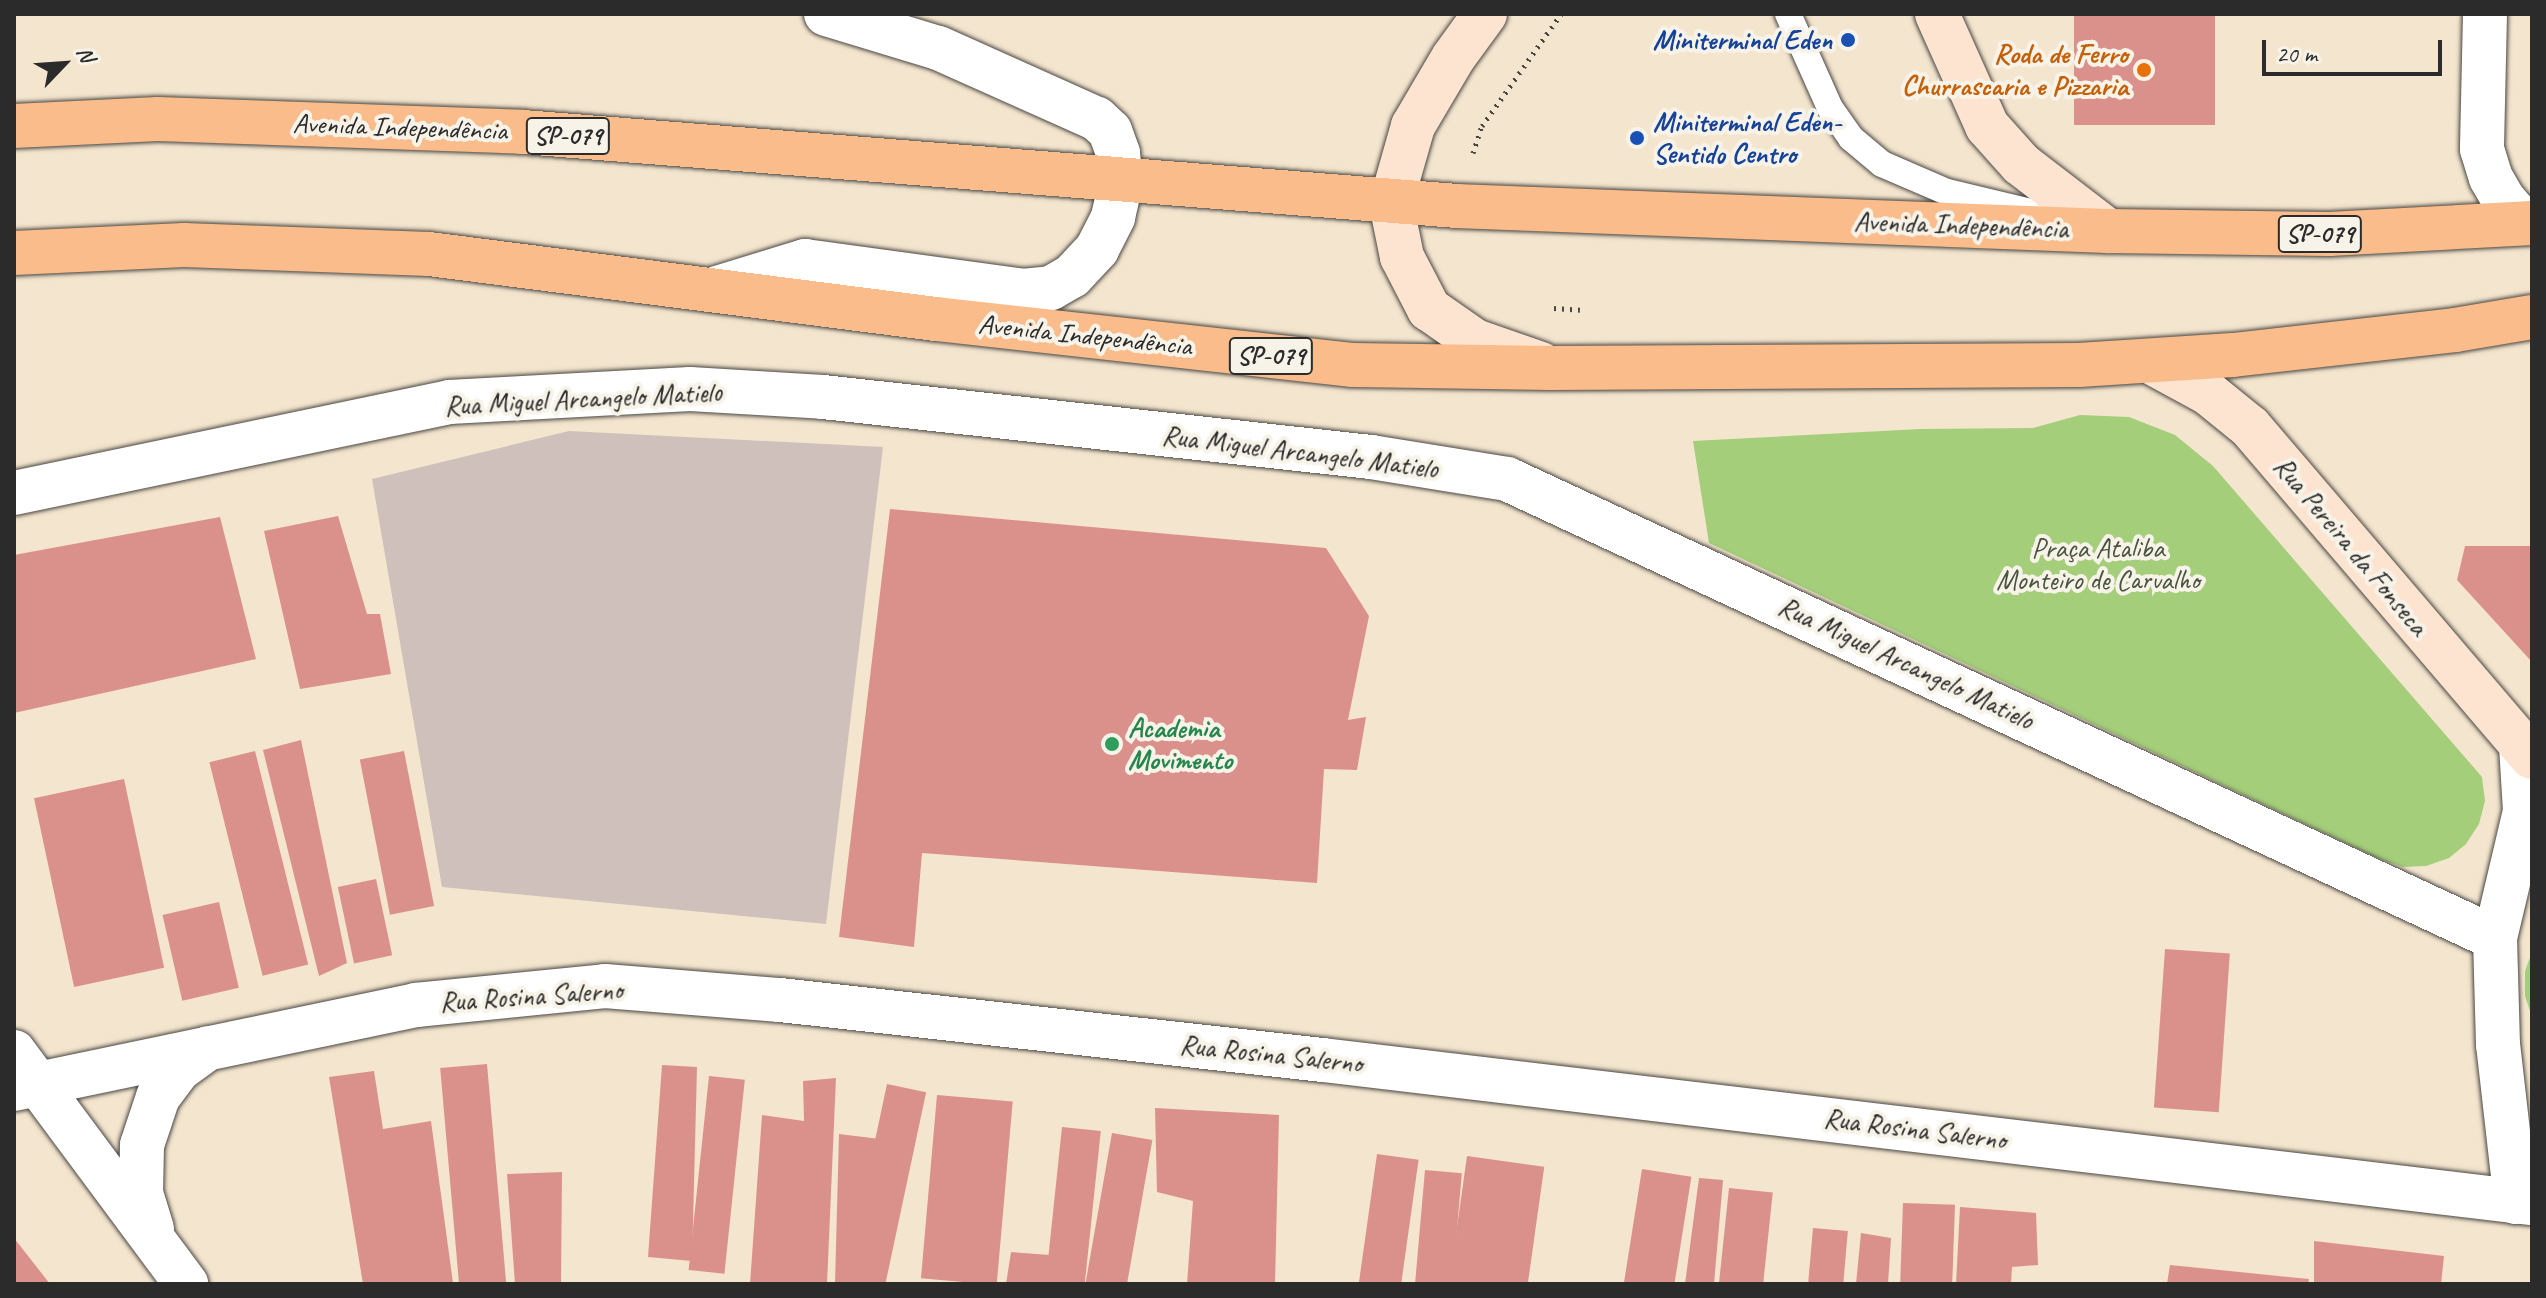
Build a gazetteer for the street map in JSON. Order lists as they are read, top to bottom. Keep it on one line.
{"streets":{"main road":["Avenida Independência","SP-079","Rua Pereira da Fonseca"],"street":["Rua Miguel Arcangelo Matielo","Rua Rosina Salerno"]},"crossings":[["Avenida Independência","Rua Pereira da Fonseca"]],"parks":["Praça Ataliba Monteiro de Carvalho"],"places":["Miniterminal Eden","Roda de Ferro Churrascaria e Pizzaria","Miniterminal Eden- Sentido Centro","Academia Movimento"],"scale_bar":"20 m","north":"top right"}
